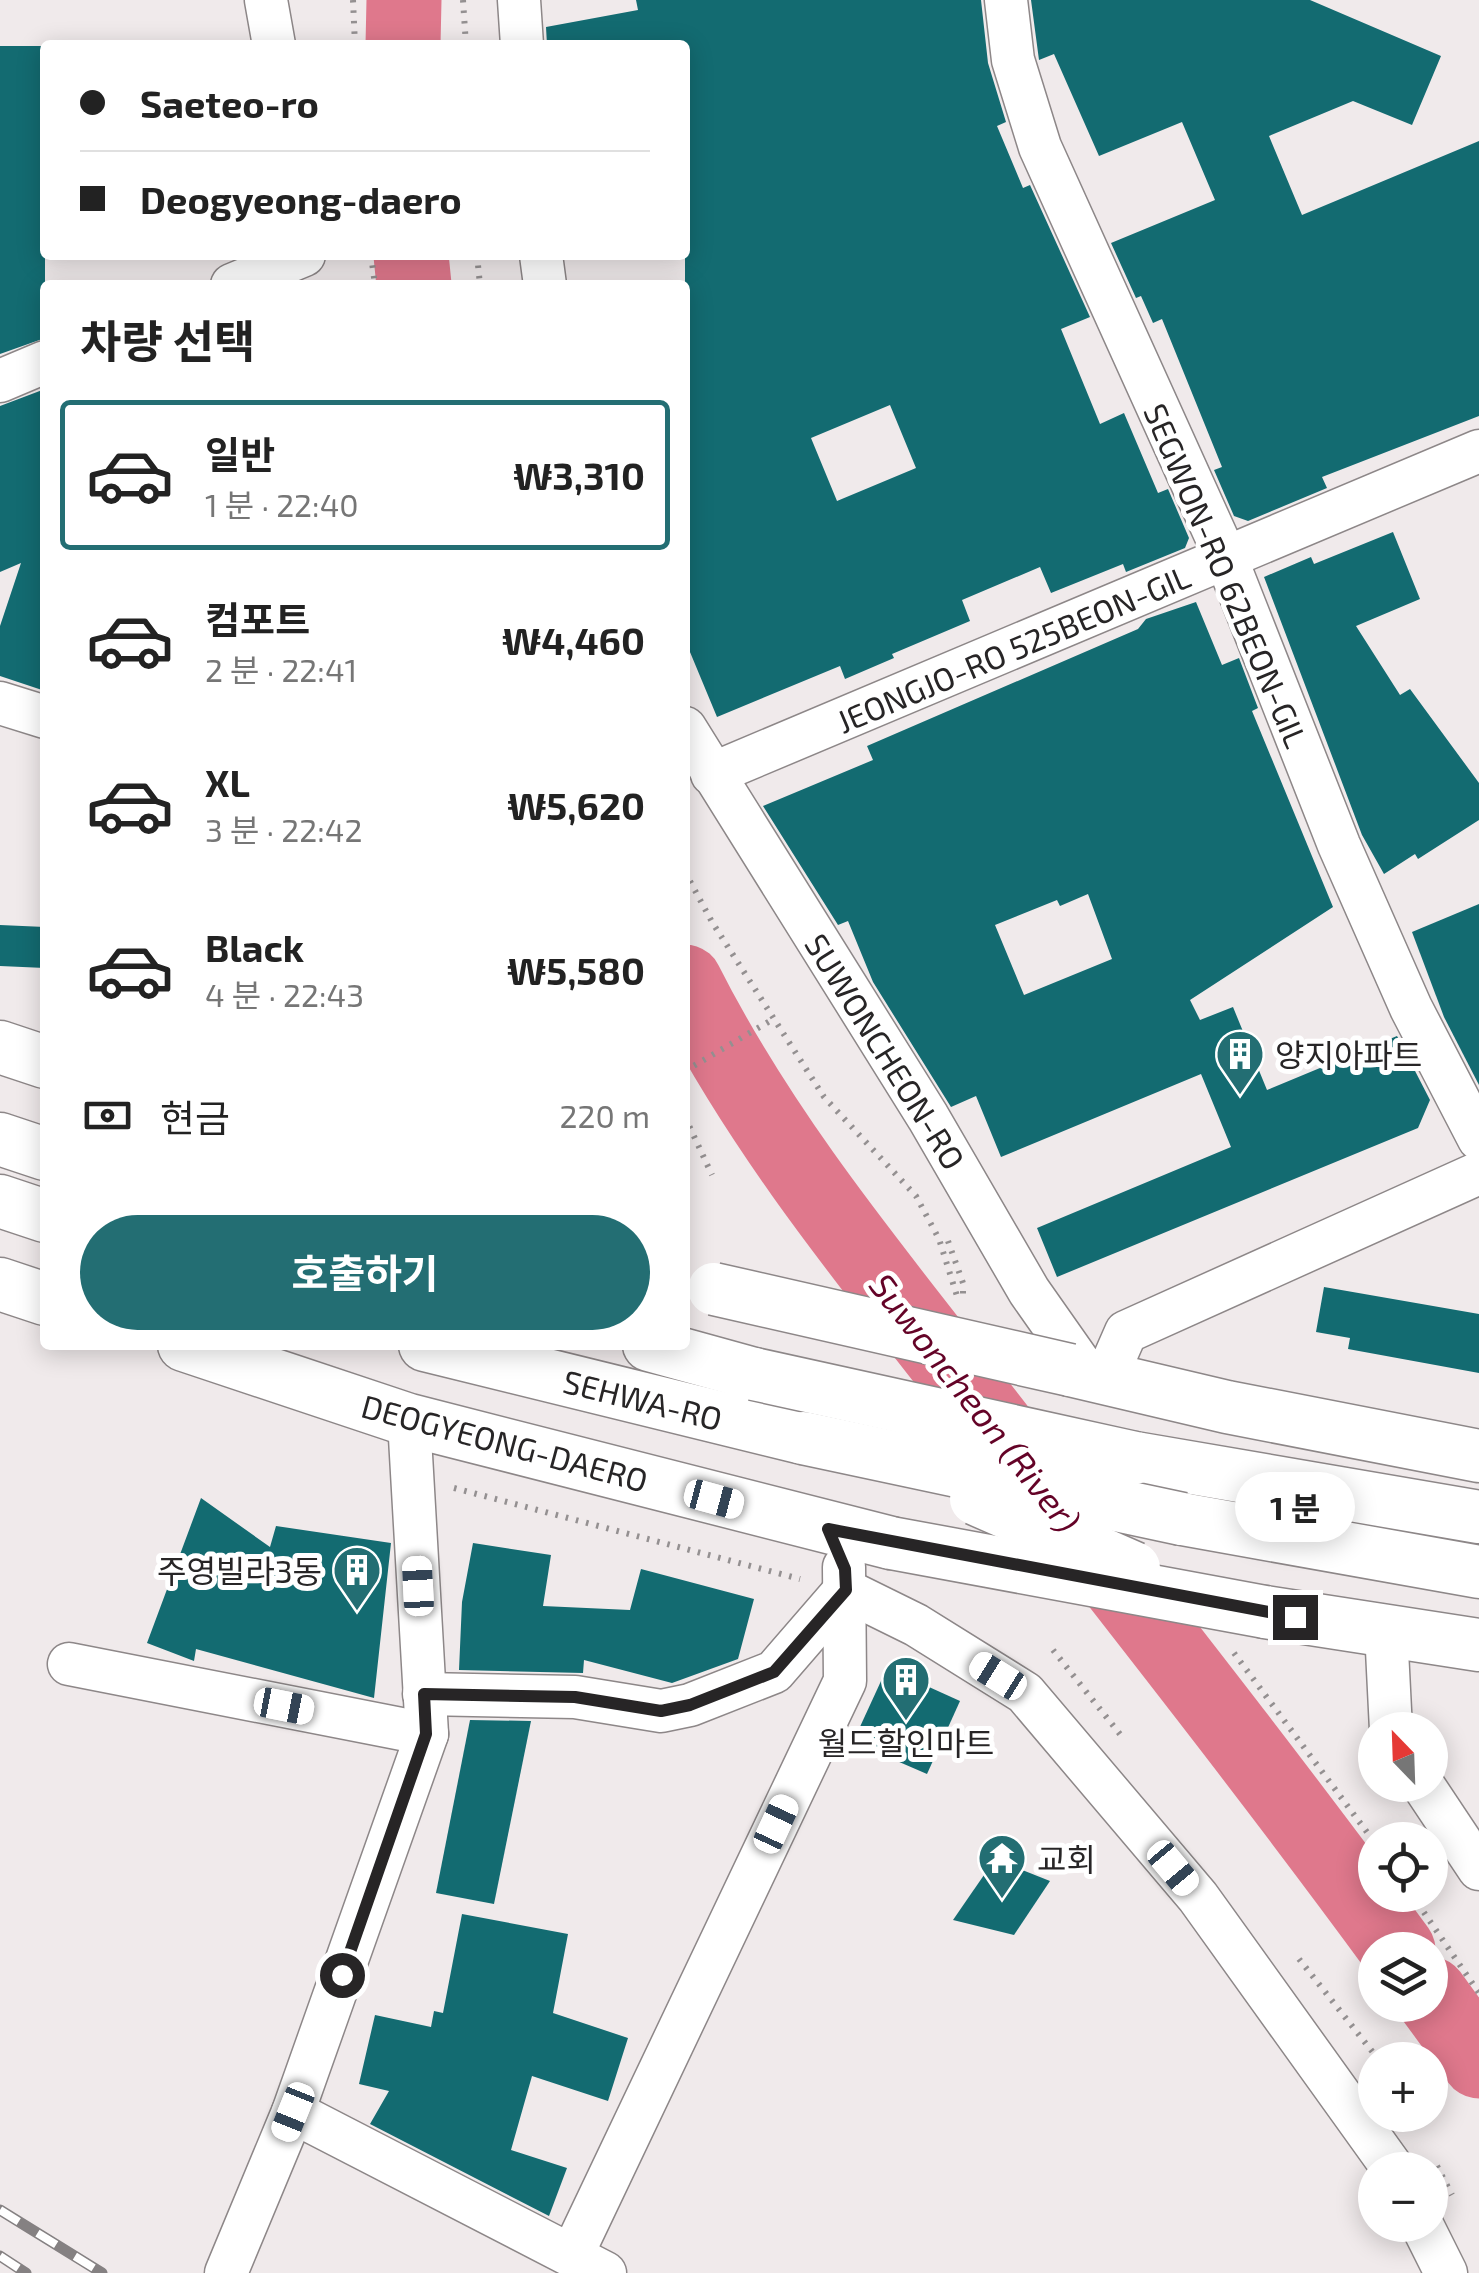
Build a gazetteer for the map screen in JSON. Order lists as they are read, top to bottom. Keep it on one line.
{"streets":{"main road":["SEHWA-RO","DEOGYEONG-DAERO"],"street":["SEGWON-RO 62BEON-GIL","JEONGJO-RO 525BEON-GIL","SUWONCHEON-RO"]},"crossings":[["SEGWON-RO 62BEON-GIL","JEONGJO-RO 525BEON-GIL"],["JEONGJO-RO 525BEON-GIL","SUWONCHEON-RO"],["SUWONCHEON-RO","SEHWA-RO"]],"water":["Suwoncheon (River)"],"places":{"building":["양지아파트","주영빌라3동","월드할인마트"],"temple":["교회"]},"north":"top left","page":{"banner":["Saeteo-ro","Deogyeong-daero"],"heading":"차량 선택","list":[{"name":"일반","note":"1 분 · 22:40","value":"₩3,310"},{"name":"컴포트","note":"2 분 · 22:41","value":"₩4,460"},{"name":"XL","note":"3 분 · 22:42","value":"₩5,620"},{"name":"Black","note":"4 분 · 22:43","value":"₩5,580"}],"pay":["현금","220 m"],"buttons":"호출하기","bubble":"1 분","map_buttons":["+","−"]}}
